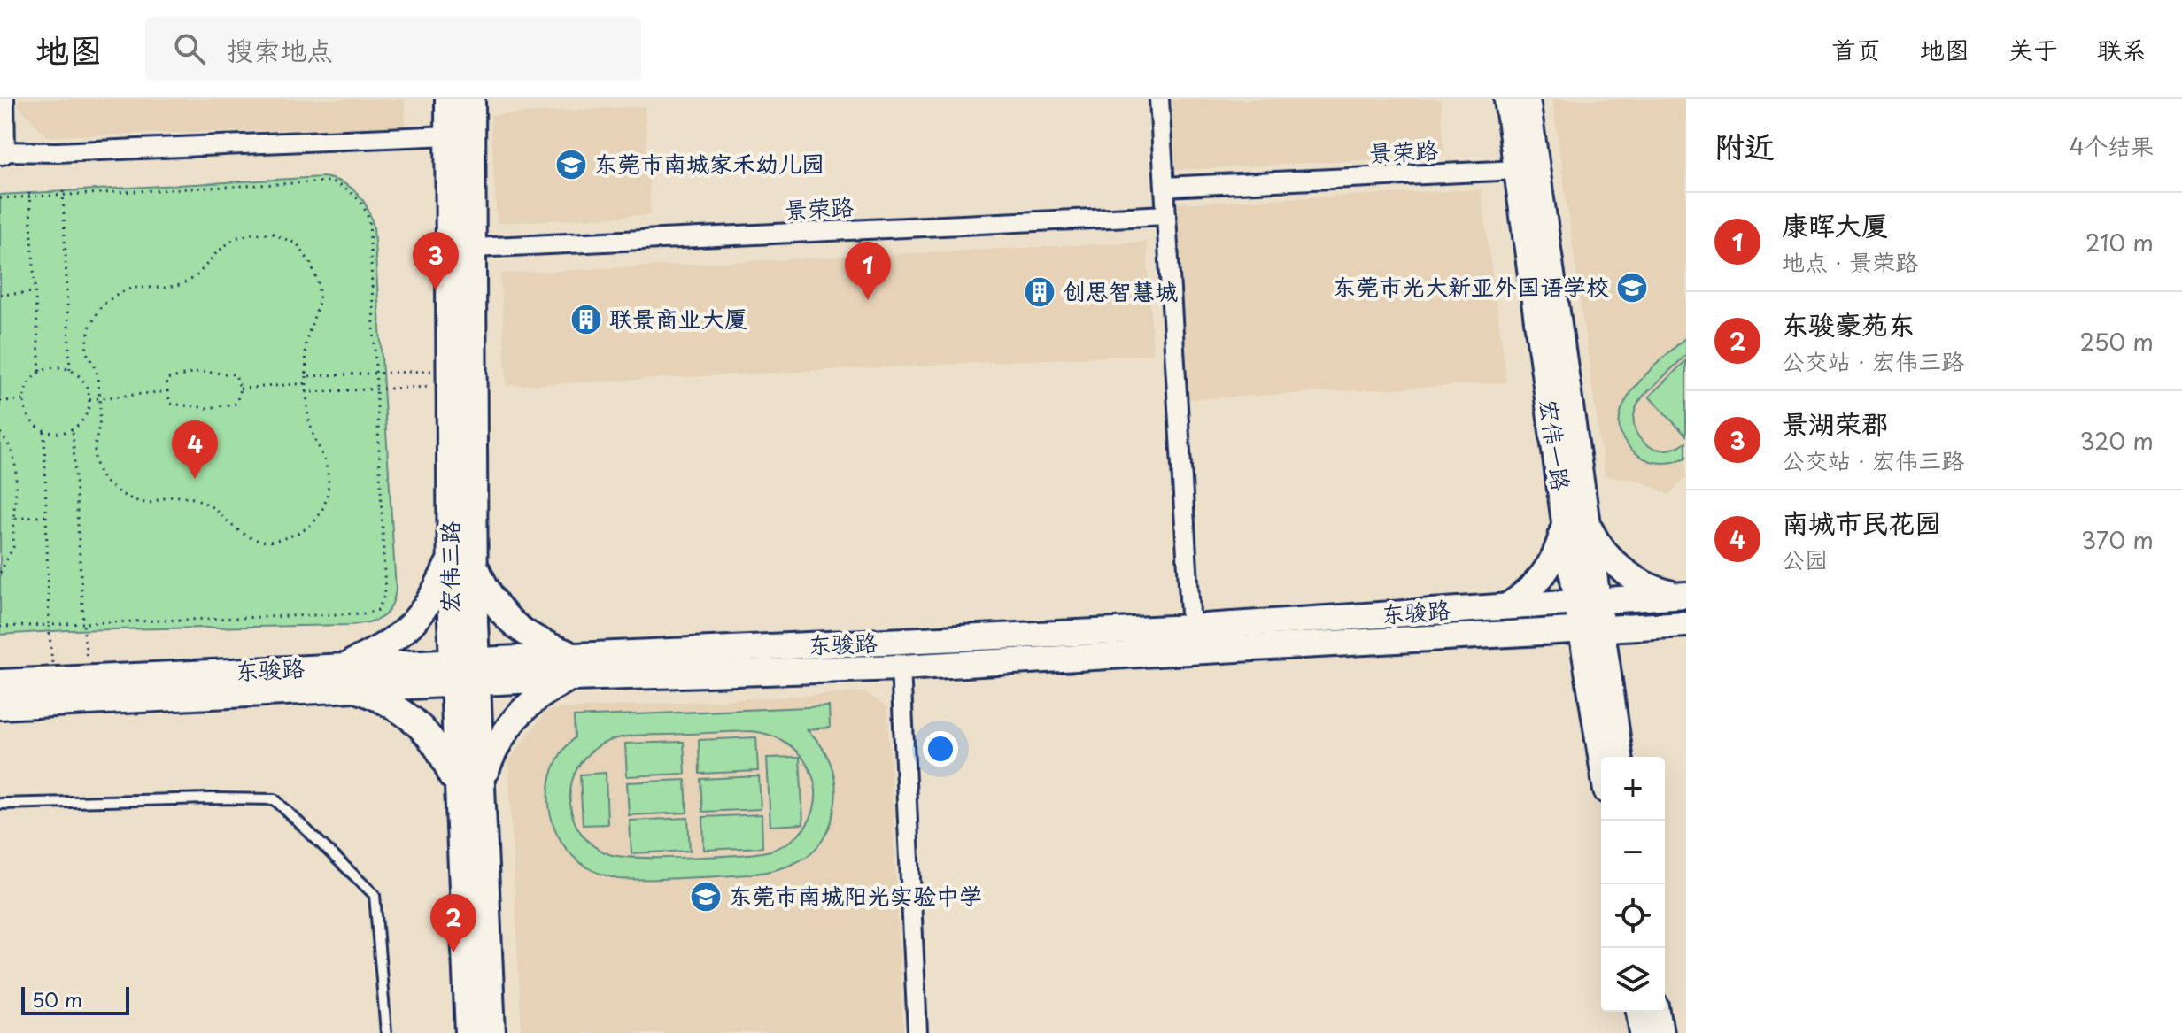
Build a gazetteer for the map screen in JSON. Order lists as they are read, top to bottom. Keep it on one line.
{"streets":{"street":["景荣路","宏伟一路","宏伟三路","东骏路"]},"crossings":[["景荣路","宏伟一路"],["景荣路","宏伟三路"],["宏伟一路","东骏路"],["宏伟三路","东骏路"]],"places":{"school or university":["东莞市南城家禾幼儿园","东莞市光大新亚外国语学校","东莞市南城阳光实验中学"],"building":["创思智慧城","联景商业大厦"]},"scale_bar":"50 m","page":{"header":"地图","search":"搜索地点","nav":["首页","地图","关于","联系"],"heading":["附近","4个结果"],"list":[{"mark":"1","name":"康晖大厦","note":"地点 · 景荣路","value":"210 m"},{"mark":"2","name":"东骏豪苑东","note":"公交站 · 宏伟三路","value":"250 m"},{"mark":"3","name":"景湖荣郡","note":"公交站 · 宏伟三路","value":"320 m"},{"mark":"4","name":"南城市民花园","note":"公园","value":"370 m"}],"pins":["3","1","4","2"],"map_buttons":["+","−"],"scale":"50 m"}}
